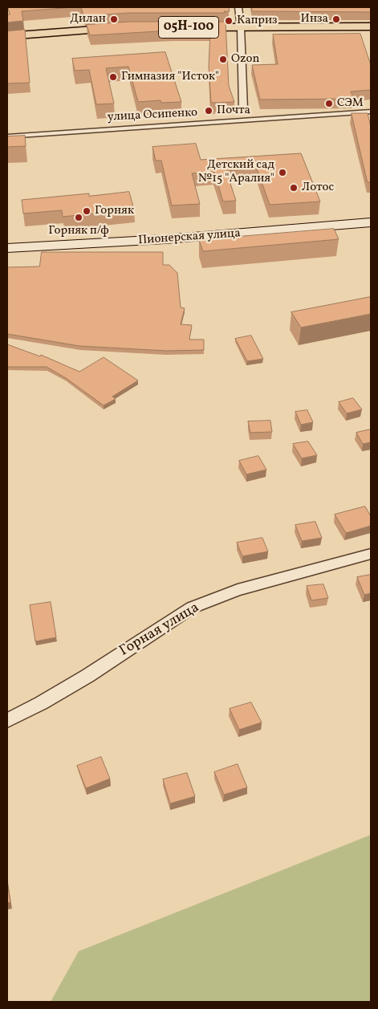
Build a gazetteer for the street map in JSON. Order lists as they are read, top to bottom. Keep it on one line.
{"streets":{"main road":["05Н-100","Пионерская улица"],"street":["улица Осипенко","Горная улица"]},"places":["Дилан","Инза","Каприз","Ozon","Гимназия \"Исток\"","СЭМ","Почта","Детский сад №15 \"Аралия\"","Лотос","Горняк","Горняк п/ф"]}
